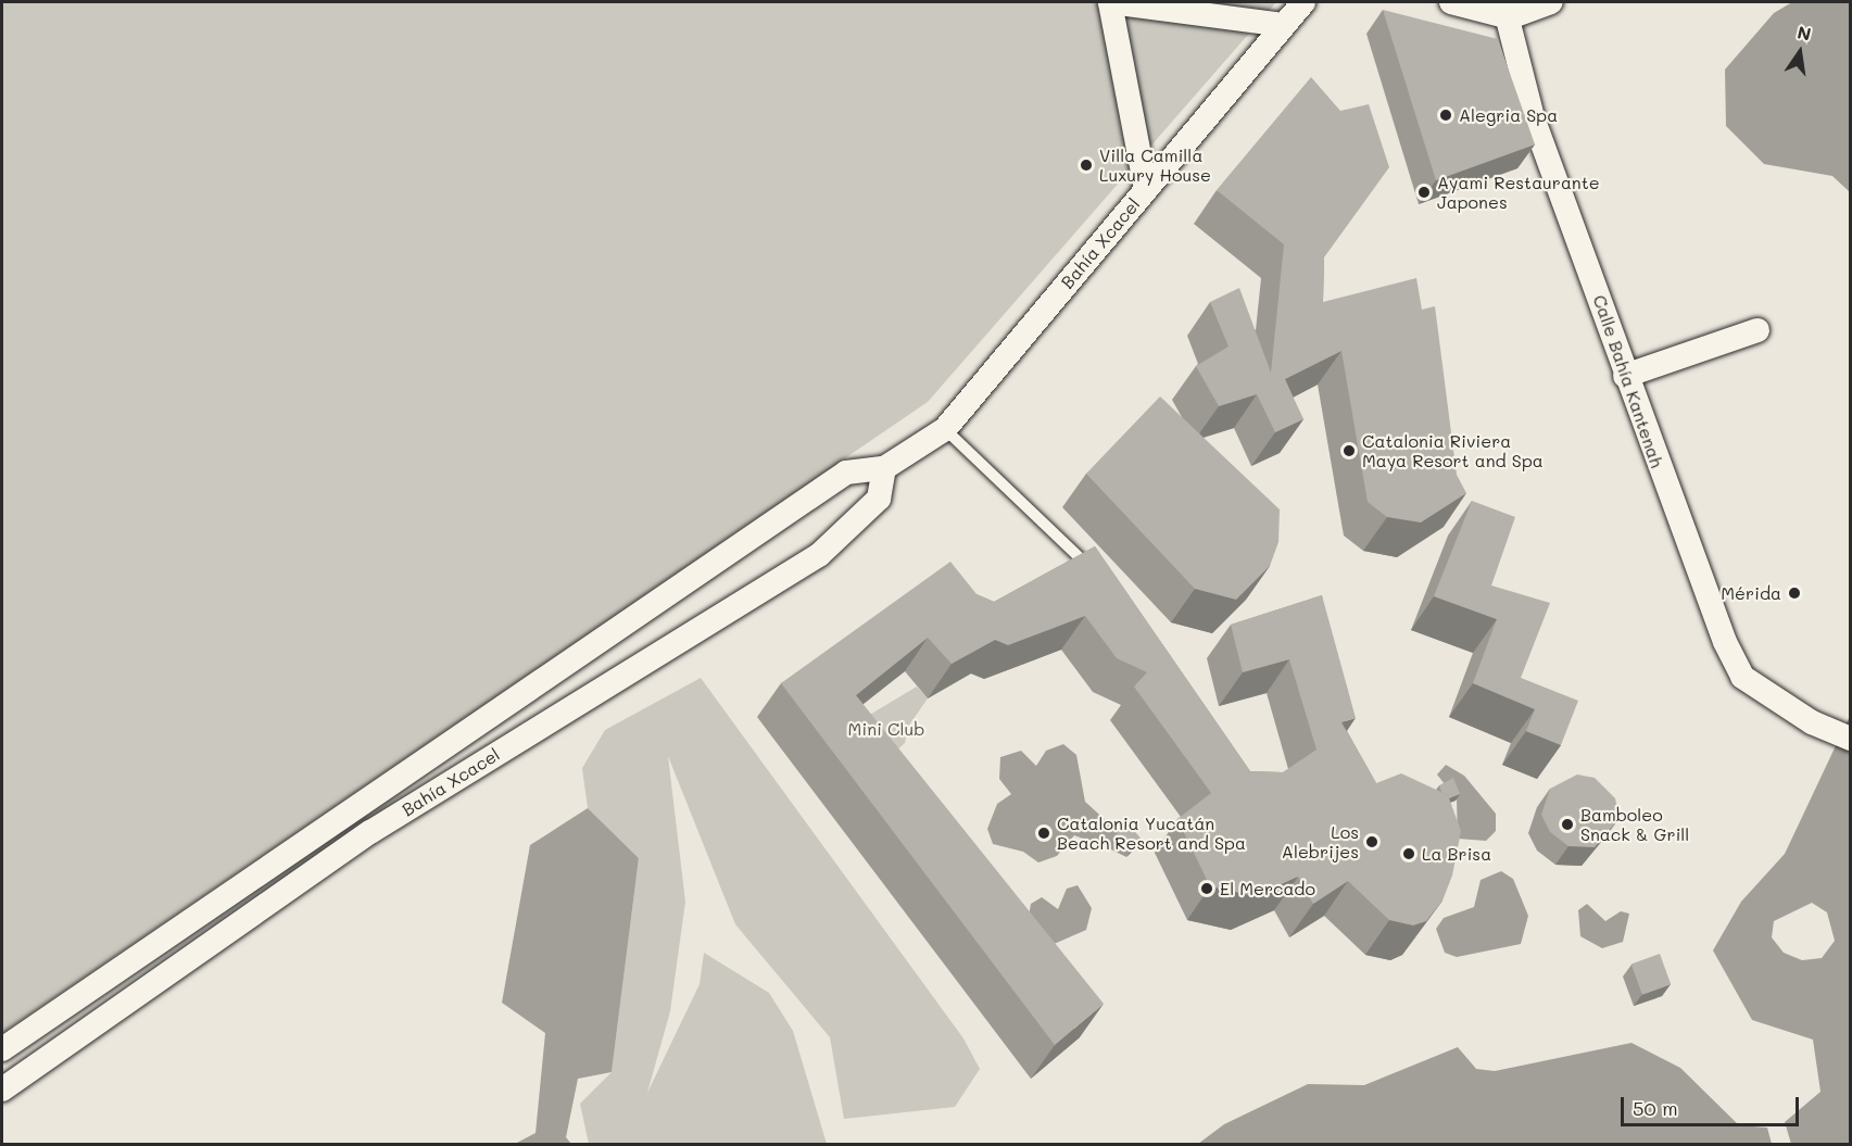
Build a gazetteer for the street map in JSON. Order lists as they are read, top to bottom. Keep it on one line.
{"streets":{"street":["Bahía Xcacel","Calle Bahía Kantenah"]},"parks":["Mini Club"],"places":["Alegria Spa","Villa Camilla Luxury House","Ayami Restaurante Japones","Catalonia Riviera Maya Resort and Spa","Mérida","Bamboleo Snack & Grill","Catalonia Yucatán Beach Resort and Spa","Los Alebrijes","La Brisa","El Mercado"],"scale_bar":"50 m","north":"top"}
